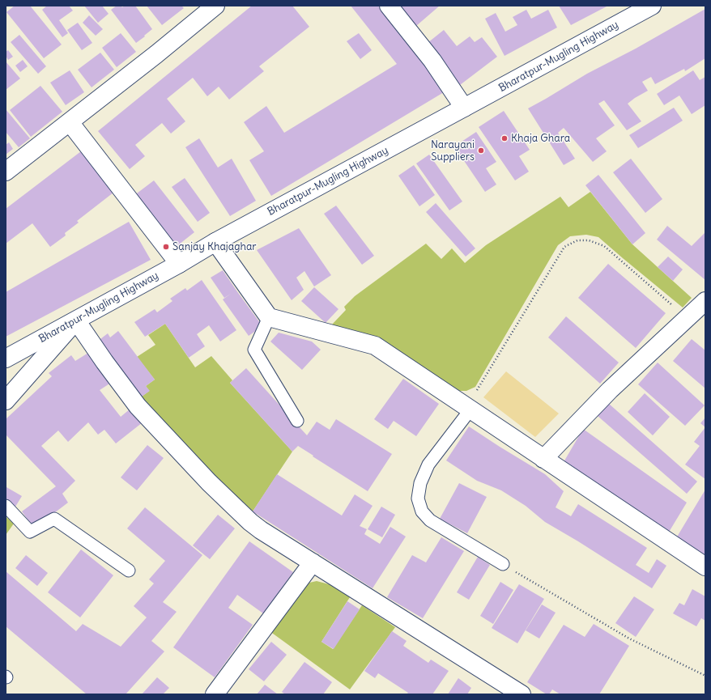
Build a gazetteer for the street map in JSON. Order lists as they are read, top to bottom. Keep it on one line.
{"streets":{"street":["Bharatpur-Mugling Highway"]},"places":["Khaja Ghara","Narayani Suppliers","Sanjay Khajaghar"]}
